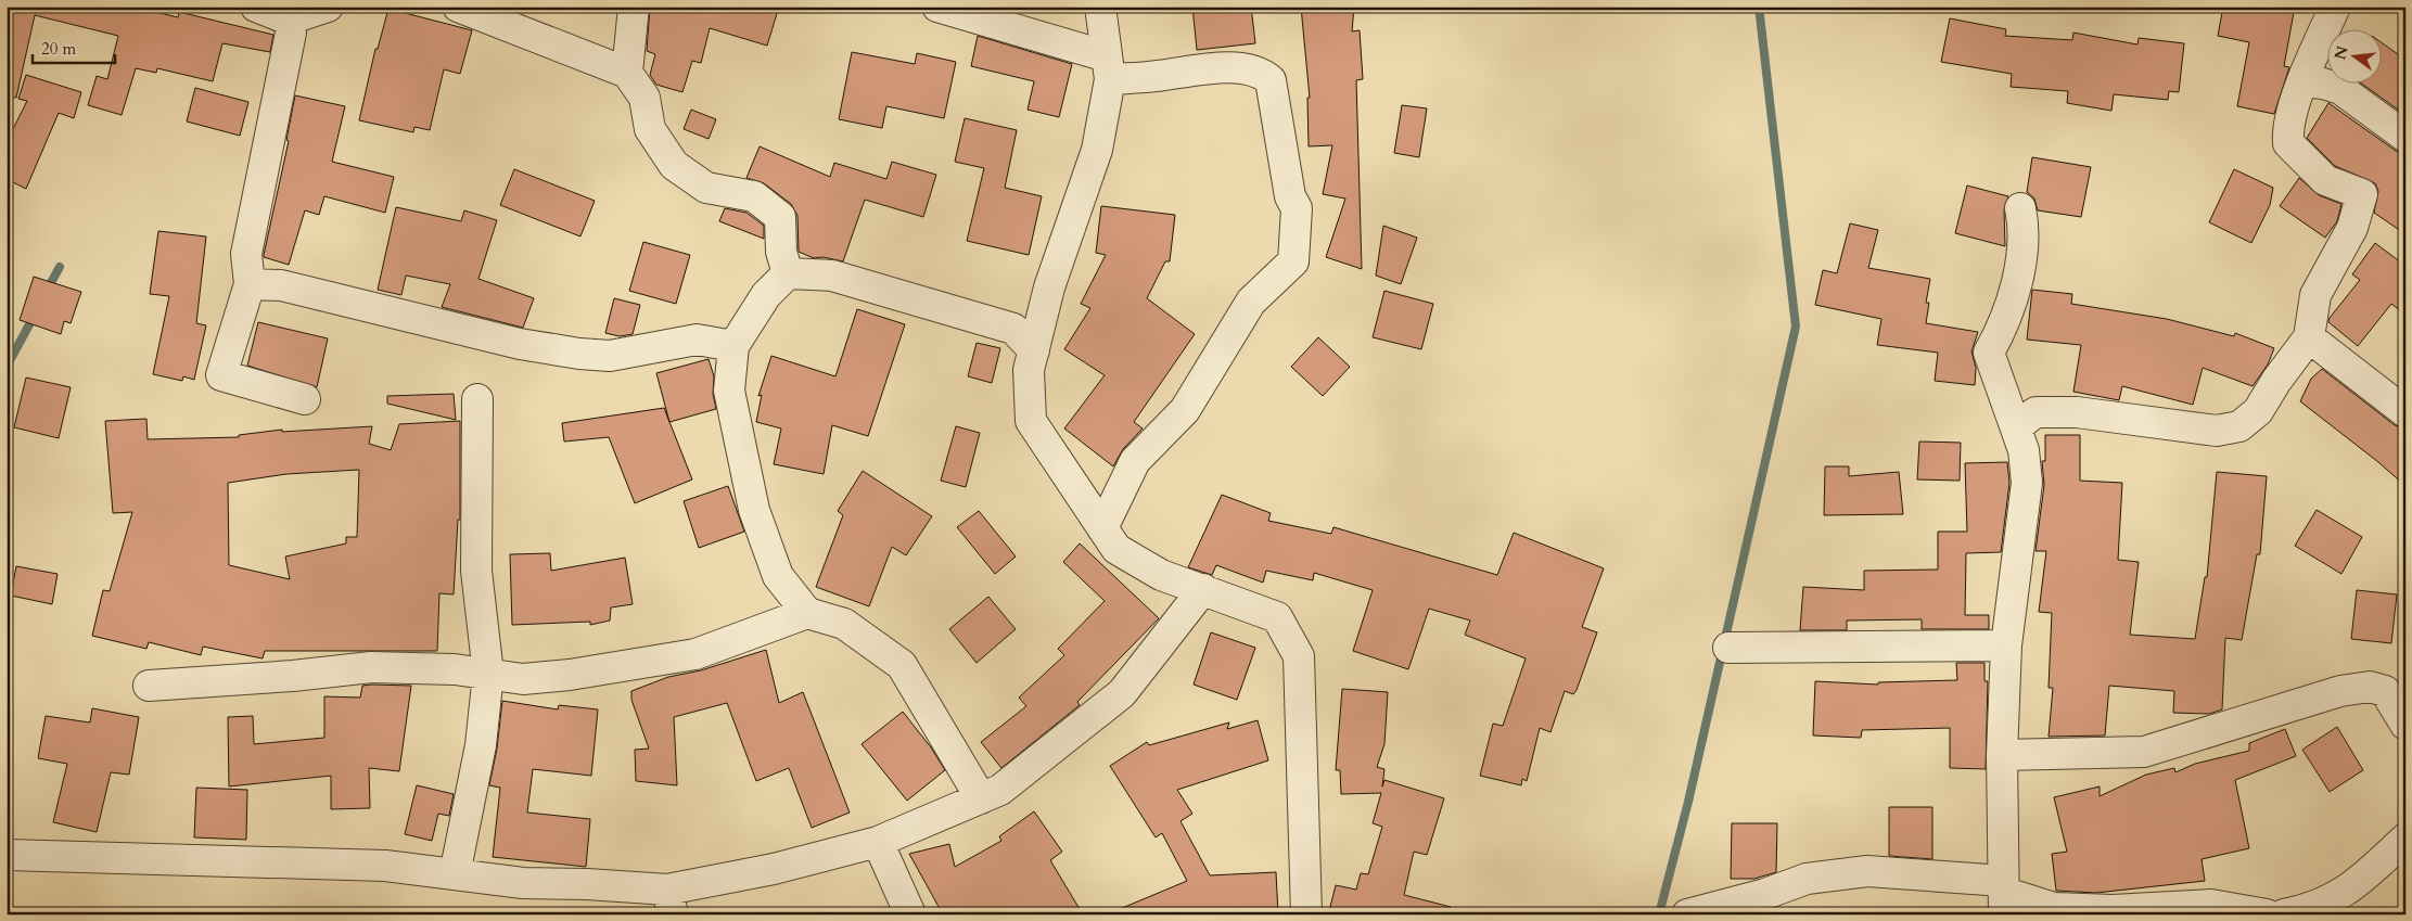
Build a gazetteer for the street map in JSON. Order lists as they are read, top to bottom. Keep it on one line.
{"scale_bar":"20 m","north":"left"}
